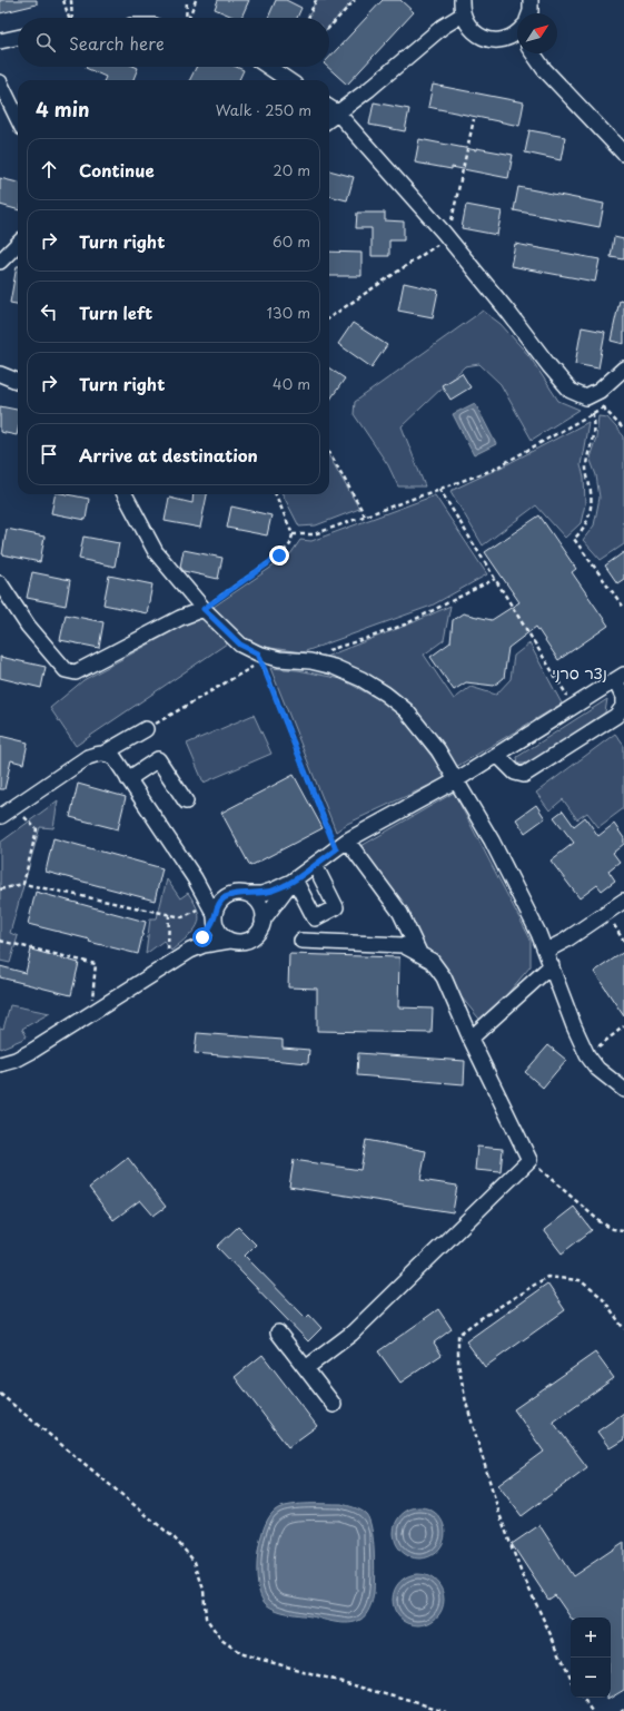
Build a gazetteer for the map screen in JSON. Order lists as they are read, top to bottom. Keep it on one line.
{"districts":["נצר סרני"],"north":"top right","page":{"search":"Search here","heading":["4 min","Walk · 250 m"],"list":[["Continue","20 m"],["Turn right","60 m"],["Turn left","130 m"],["Turn right","40 m"],"Arrive at destination"],"map_buttons":["+","−"]}}
